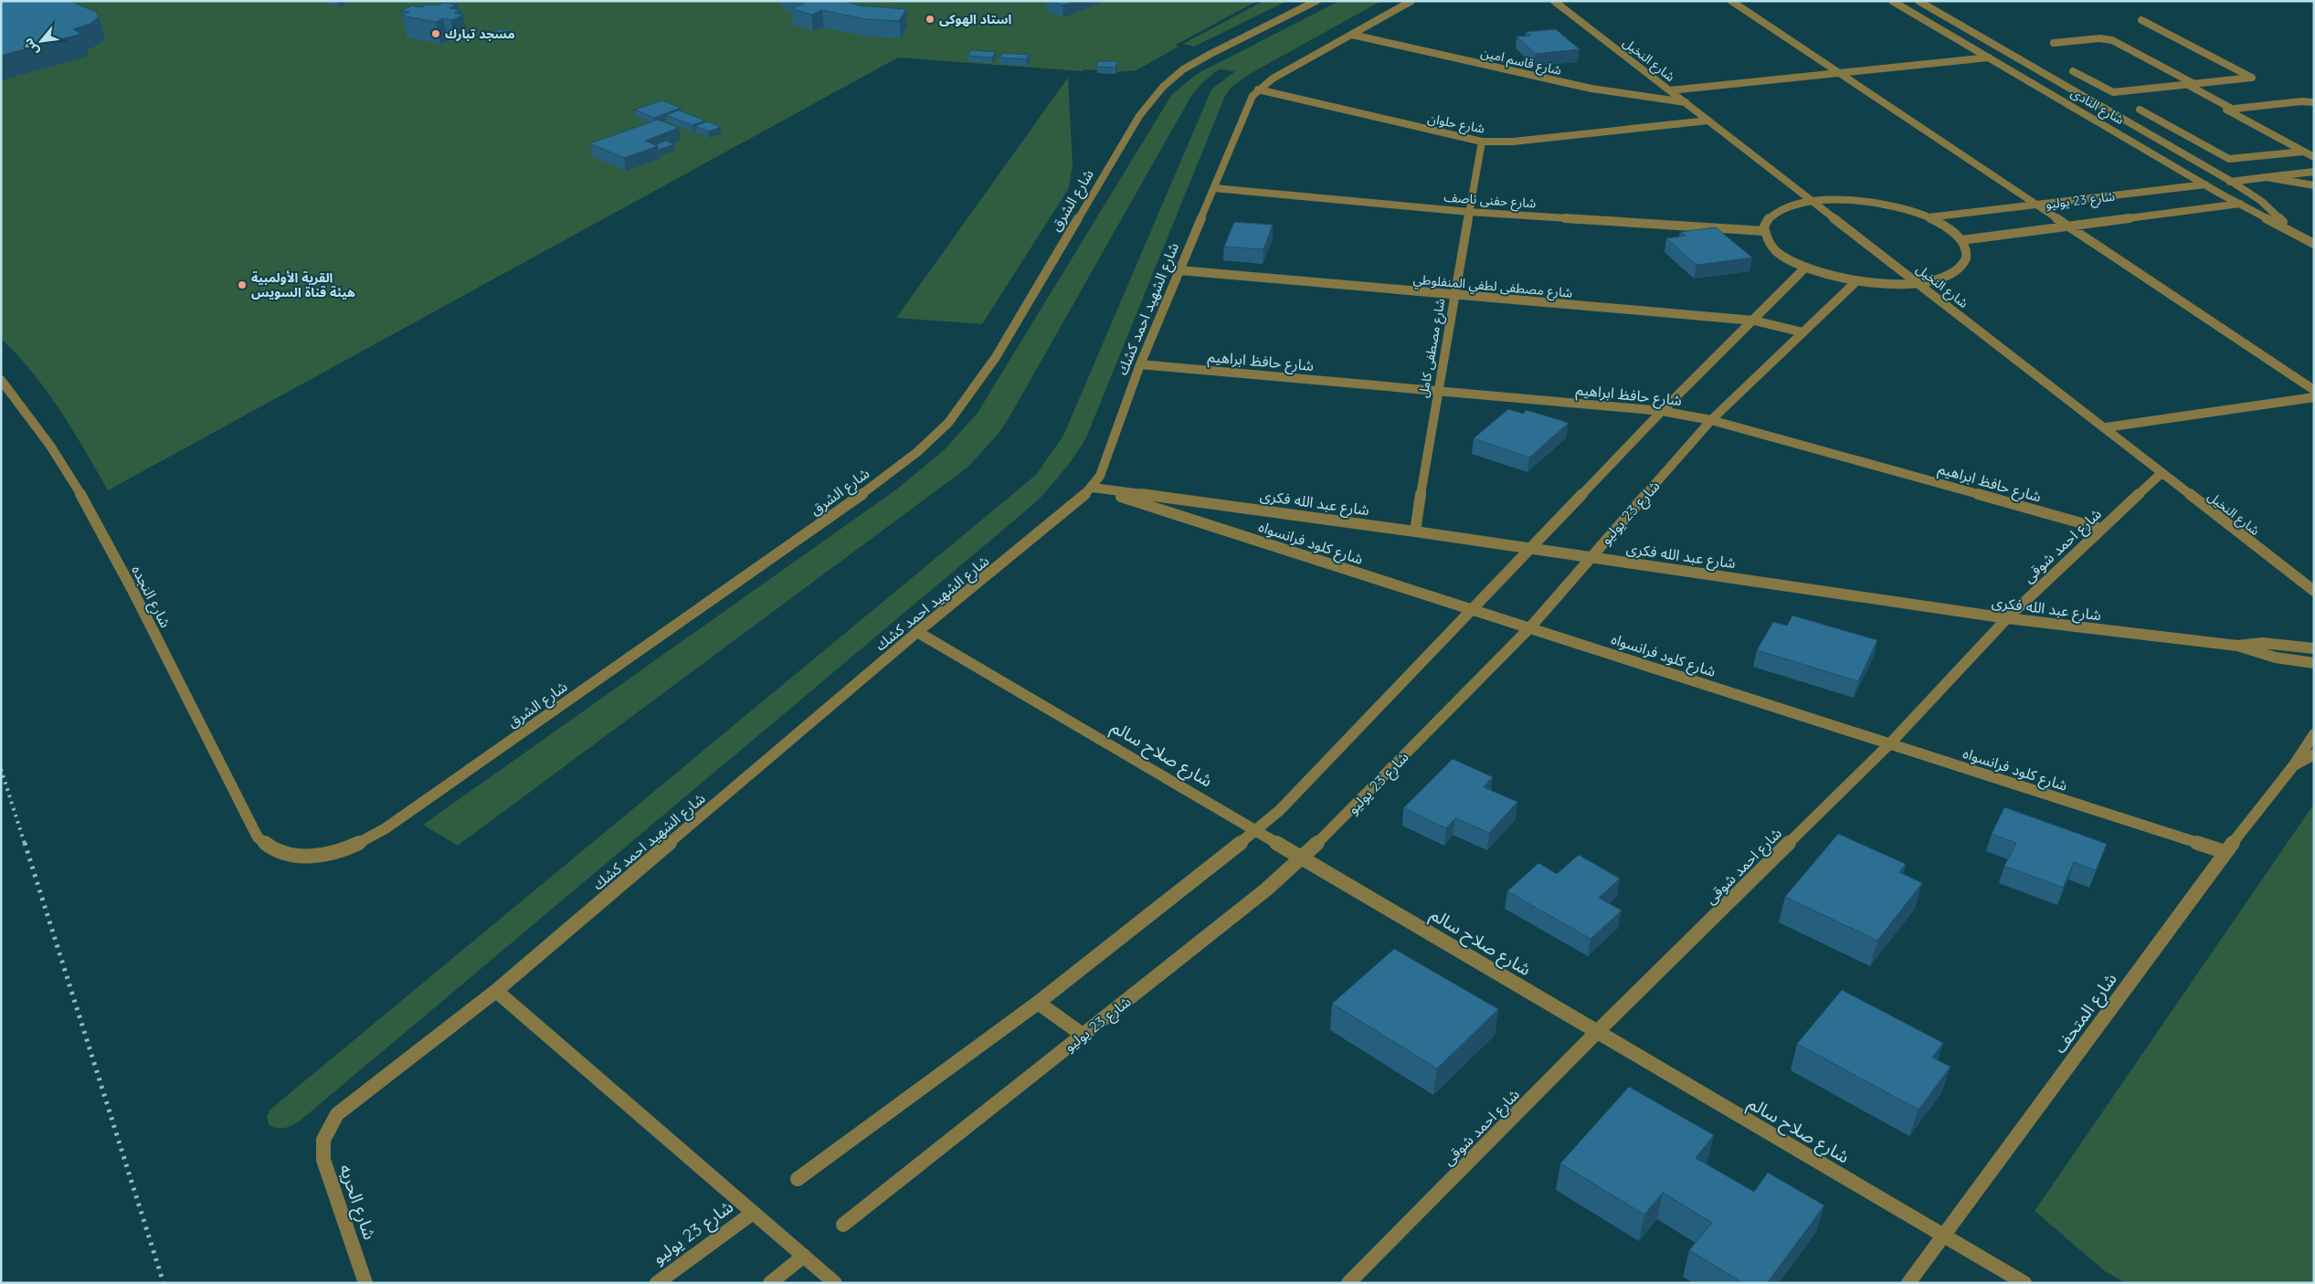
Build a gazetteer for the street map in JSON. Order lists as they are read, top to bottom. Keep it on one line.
{"streets":{"street":["شارع النخيل","شارع قاسم امين","شارع النادى","شارع حلوان","شارع الشرق","شارع حفنى ناصف","شارع 23 يوليو","شارع مصطفى لطفي المنفلوطي","شارع الشهيد احمد كشك","شارع مصطفى كامل","شارع حافظ ابراهيم","شارع عبد الله فكرى","شارع كلود فرانسواه","شارع احمد شوقى","شارع النجده","شارع صلاح سالم","شارع المتحف","شارع الحريه"]},"crossings":[["شارع النخيل","شارع قاسم امين"],["شارع النخيل","شارع حلوان"],["شارع النخيل","شارع احمد شوقى"],["شارع قاسم امين","شارع الشهيد احمد كشك"],["شارع النادى","شارع 23 يوليو"],["شارع حلوان","شارع الشهيد احمد كشك"],["شارع حلوان","شارع مصطفى كامل"],["شارع الشرق","شارع النجده"],["شارع حفنى ناصف","شارع الشهيد احمد كشك"],["شارع حفنى ناصف","شارع مصطفى كامل"],["شارع 23 يوليو","شارع مصطفى لطفي المنفلوطي"],["شارع 23 يوليو","شارع حافظ ابراهيم"],["شارع 23 يوليو","شارع عبد الله فكرى"],["شارع 23 يوليو","شارع كلود فرانسواه"],["شارع 23 يوليو","شارع صلاح سالم"],["شارع مصطفى لطفي المنفلوطي","شارع الشهيد احمد كشك"],["شارع مصطفى لطفي المنفلوطي","شارع مصطفى كامل"],["شارع الشهيد احمد كشك","شارع حافظ ابراهيم"],["شارع الشهيد احمد كشك","شارع عبد الله فكرى"],["شارع الشهيد احمد كشك","شارع كلود فرانسواه"],["شارع الشهيد احمد كشك","شارع صلاح سالم"],["شارع الشهيد احمد كشك","شارع الحريه"],["شارع مصطفى كامل","شارع حافظ ابراهيم"],["شارع مصطفى كامل","شارع عبد الله فكرى"],["شارع حافظ ابراهيم","شارع احمد شوقى"],["شارع عبد الله فكرى","شارع كلود فرانسواه"],["شارع عبد الله فكرى","شارع احمد شوقى"],["شارع كلود فرانسواه","شارع احمد شوقى"],["شارع كلود فرانسواه","شارع المتحف"],["شارع احمد شوقى","شارع صلاح سالم"],["شارع صلاح سالم","شارع المتحف"]],"places":["استاد الهوكى","مسجد تبارك","القرية الأولمبية هيئة قناة السويس"],"north":"bottom left"}
